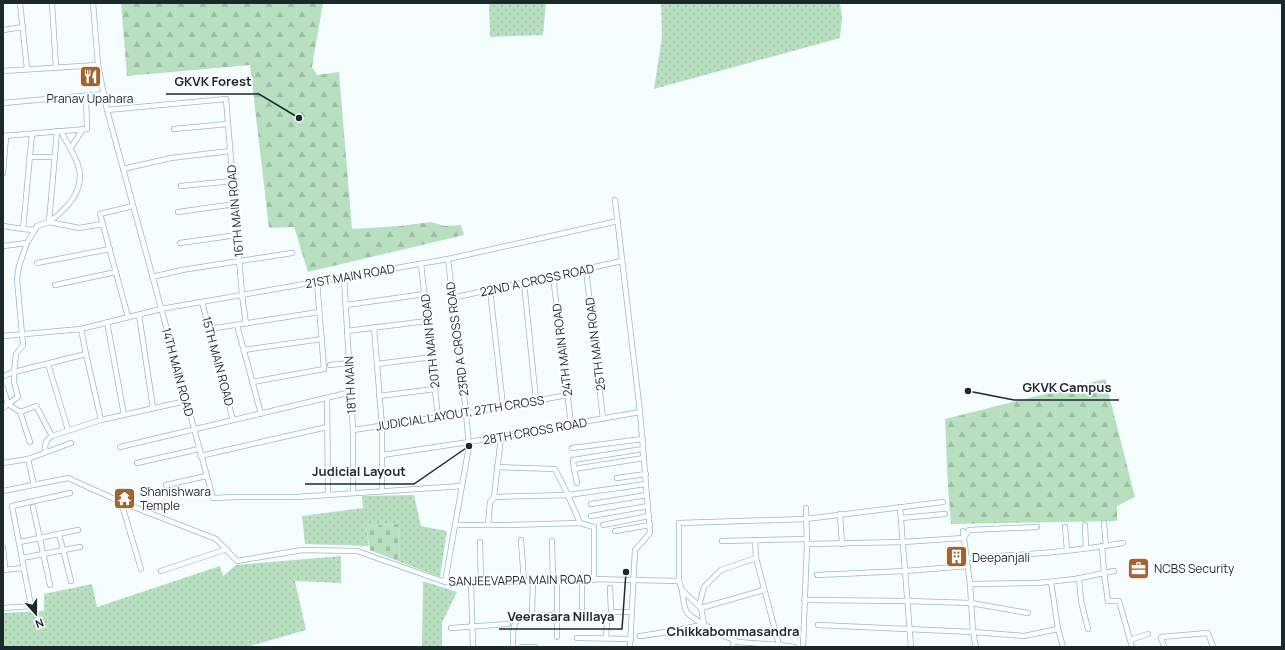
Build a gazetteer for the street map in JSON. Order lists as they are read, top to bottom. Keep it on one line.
{"streets":{"street":["16TH MAIN ROAD","21ST MAIN ROAD","22ND A CROSS ROAD","23RD A CROSS ROAD","20TH MAIN ROAD","25TH MAIN ROAD","24TH MAIN ROAD","15TH MAIN ROAD","14TH MAIN ROAD","18TH MAIN","JUDICIAL LAYOUT, 27TH CROSS","28TH CROSS ROAD","SANJEEVAPPA MAIN ROAD"]},"crossings":[["16TH MAIN ROAD","21ST MAIN ROAD"],["16TH MAIN ROAD","14TH MAIN ROAD"],["21ST MAIN ROAD","23RD A CROSS ROAD"],["21ST MAIN ROAD","20TH MAIN ROAD"],["21ST MAIN ROAD","15TH MAIN ROAD"],["21ST MAIN ROAD","14TH MAIN ROAD"],["21ST MAIN ROAD","18TH MAIN"],["22ND A CROSS ROAD","23RD A CROSS ROAD"],["22ND A CROSS ROAD","25TH MAIN ROAD"],["22ND A CROSS ROAD","24TH MAIN ROAD"],["23RD A CROSS ROAD","14TH MAIN ROAD"],["23RD A CROSS ROAD","JUDICIAL LAYOUT, 27TH CROSS"],["23RD A CROSS ROAD","28TH CROSS ROAD"],["23RD A CROSS ROAD","SANJEEVAPPA MAIN ROAD"],["20TH MAIN ROAD","JUDICIAL LAYOUT, 27TH CROSS"],["25TH MAIN ROAD","28TH CROSS ROAD"],["24TH MAIN ROAD","JUDICIAL LAYOUT, 27TH CROSS"],["24TH MAIN ROAD","28TH CROSS ROAD"],["14TH MAIN ROAD","18TH MAIN"],["18TH MAIN","JUDICIAL LAYOUT, 27TH CROSS"]],"districts":["Chikkabommasandra"],"places":{"restaurant":["Pranav Upahara"],"other":["GKVK Forest","GKVK Campus","Judicial Layout","Veerasara Nillaya"],"temple":["Shanishwara Temple"],"building":["Deepanjali"],"office":["NCBS Security"]},"north":"bottom"}
